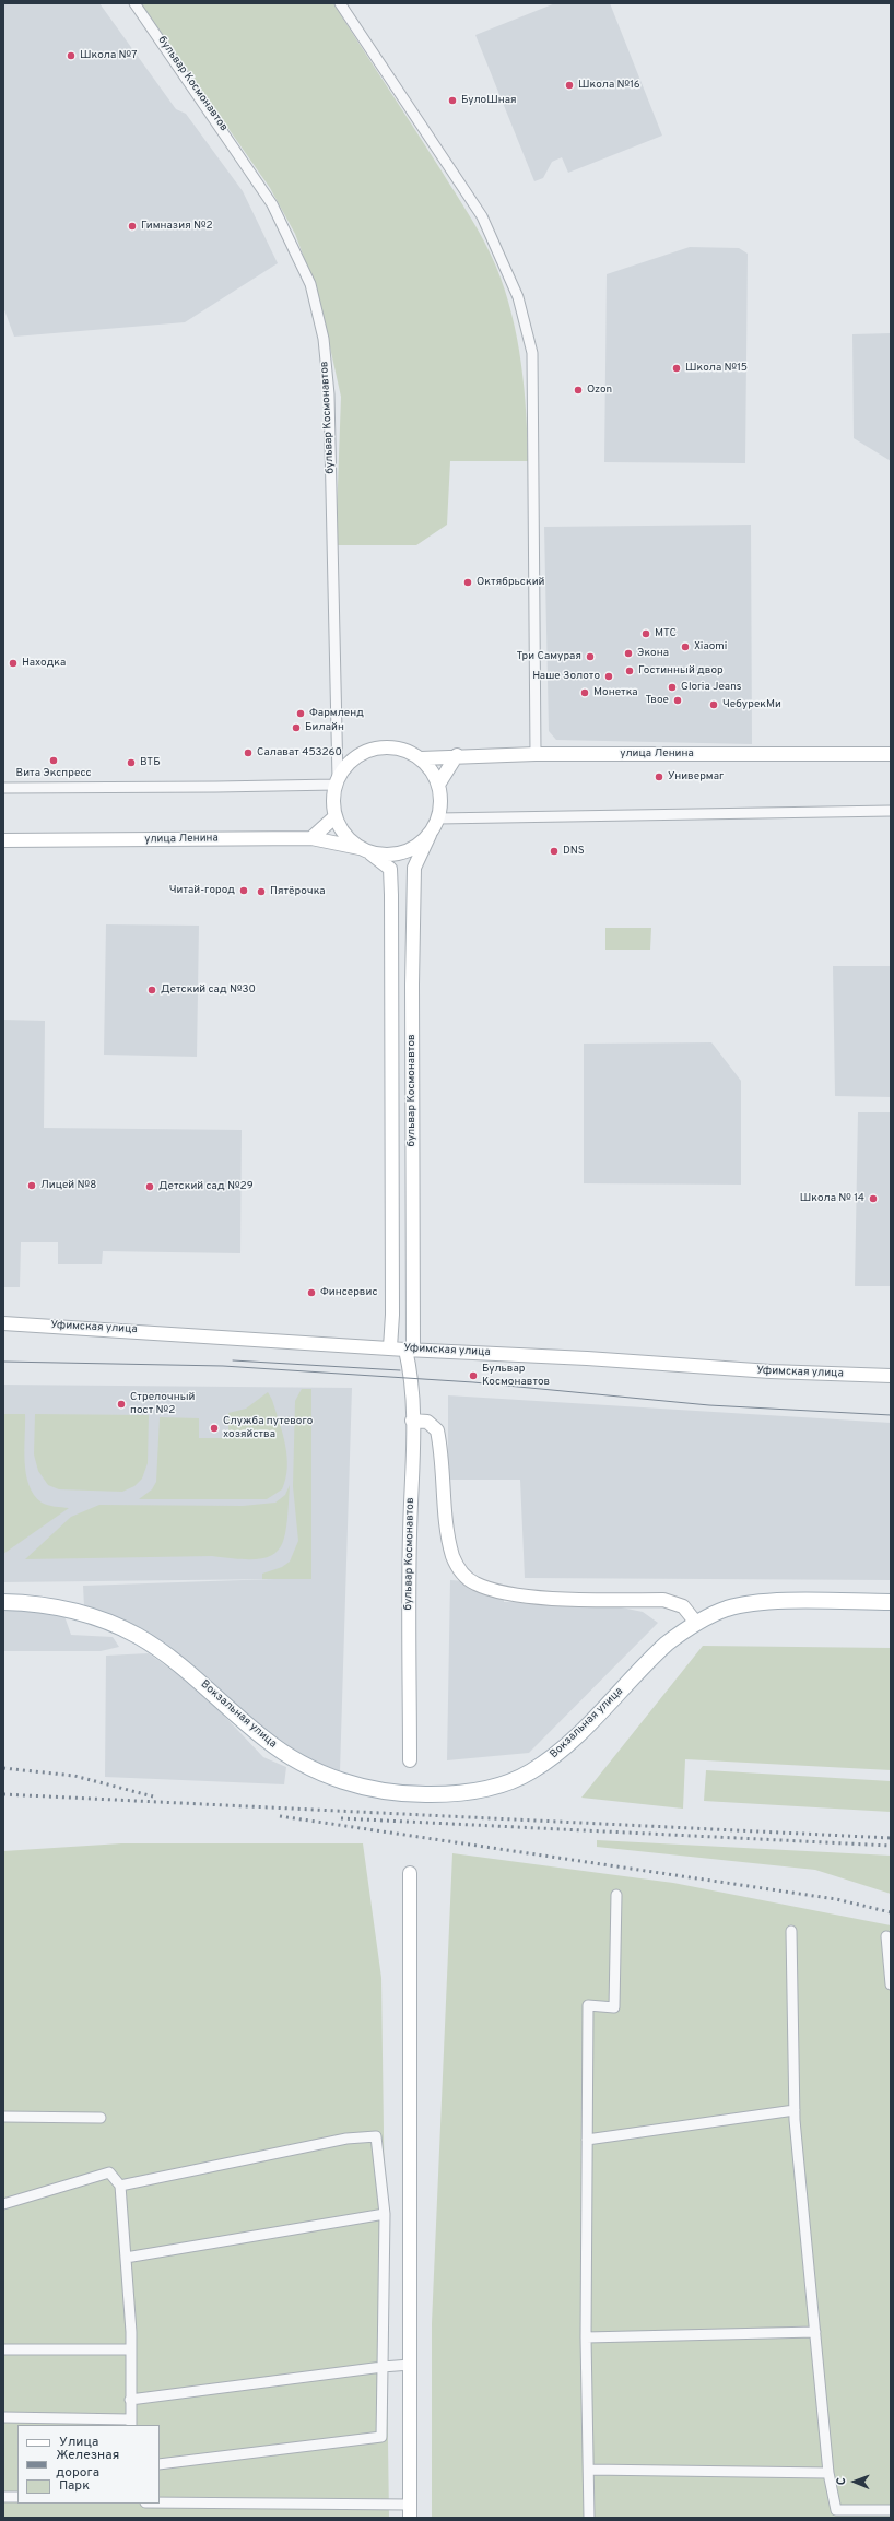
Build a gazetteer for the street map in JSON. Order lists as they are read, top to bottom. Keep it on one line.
{"streets":{"main road":["бульвар Космонавтов","улица Ленина","Уфимская улица","Вокзальная улица"]},"crossings":[["бульвар Космонавтов","улица Ленина"],["бульвар Космонавтов","Уфимская улица"]],"places":["Школа №7","Школа №16","БулоШная","Гимназия №2","Школа №15","Ozon","Октябрьский","МТС","Xiaomi","Экона","Три Самурая","Находка","Гостинный двор","Наше Золото","Gloria Jeans","Монетка","Твое","ЧебурекМи","Фармленд","Билайн","Салават 453260","Вита Экспресс","ВТБ","Универмаг","DNS","Читай-город","Пятёрочка","Детский сад №30","Лицей №8","Детский сад №29","Школа № 14","Финсервис","Бульвар Космонавтов","Стрелочный пост №2","Служба путевого хозяйства"],"legend":["Улица","Железная дорога","Парк"],"north":"left"}
